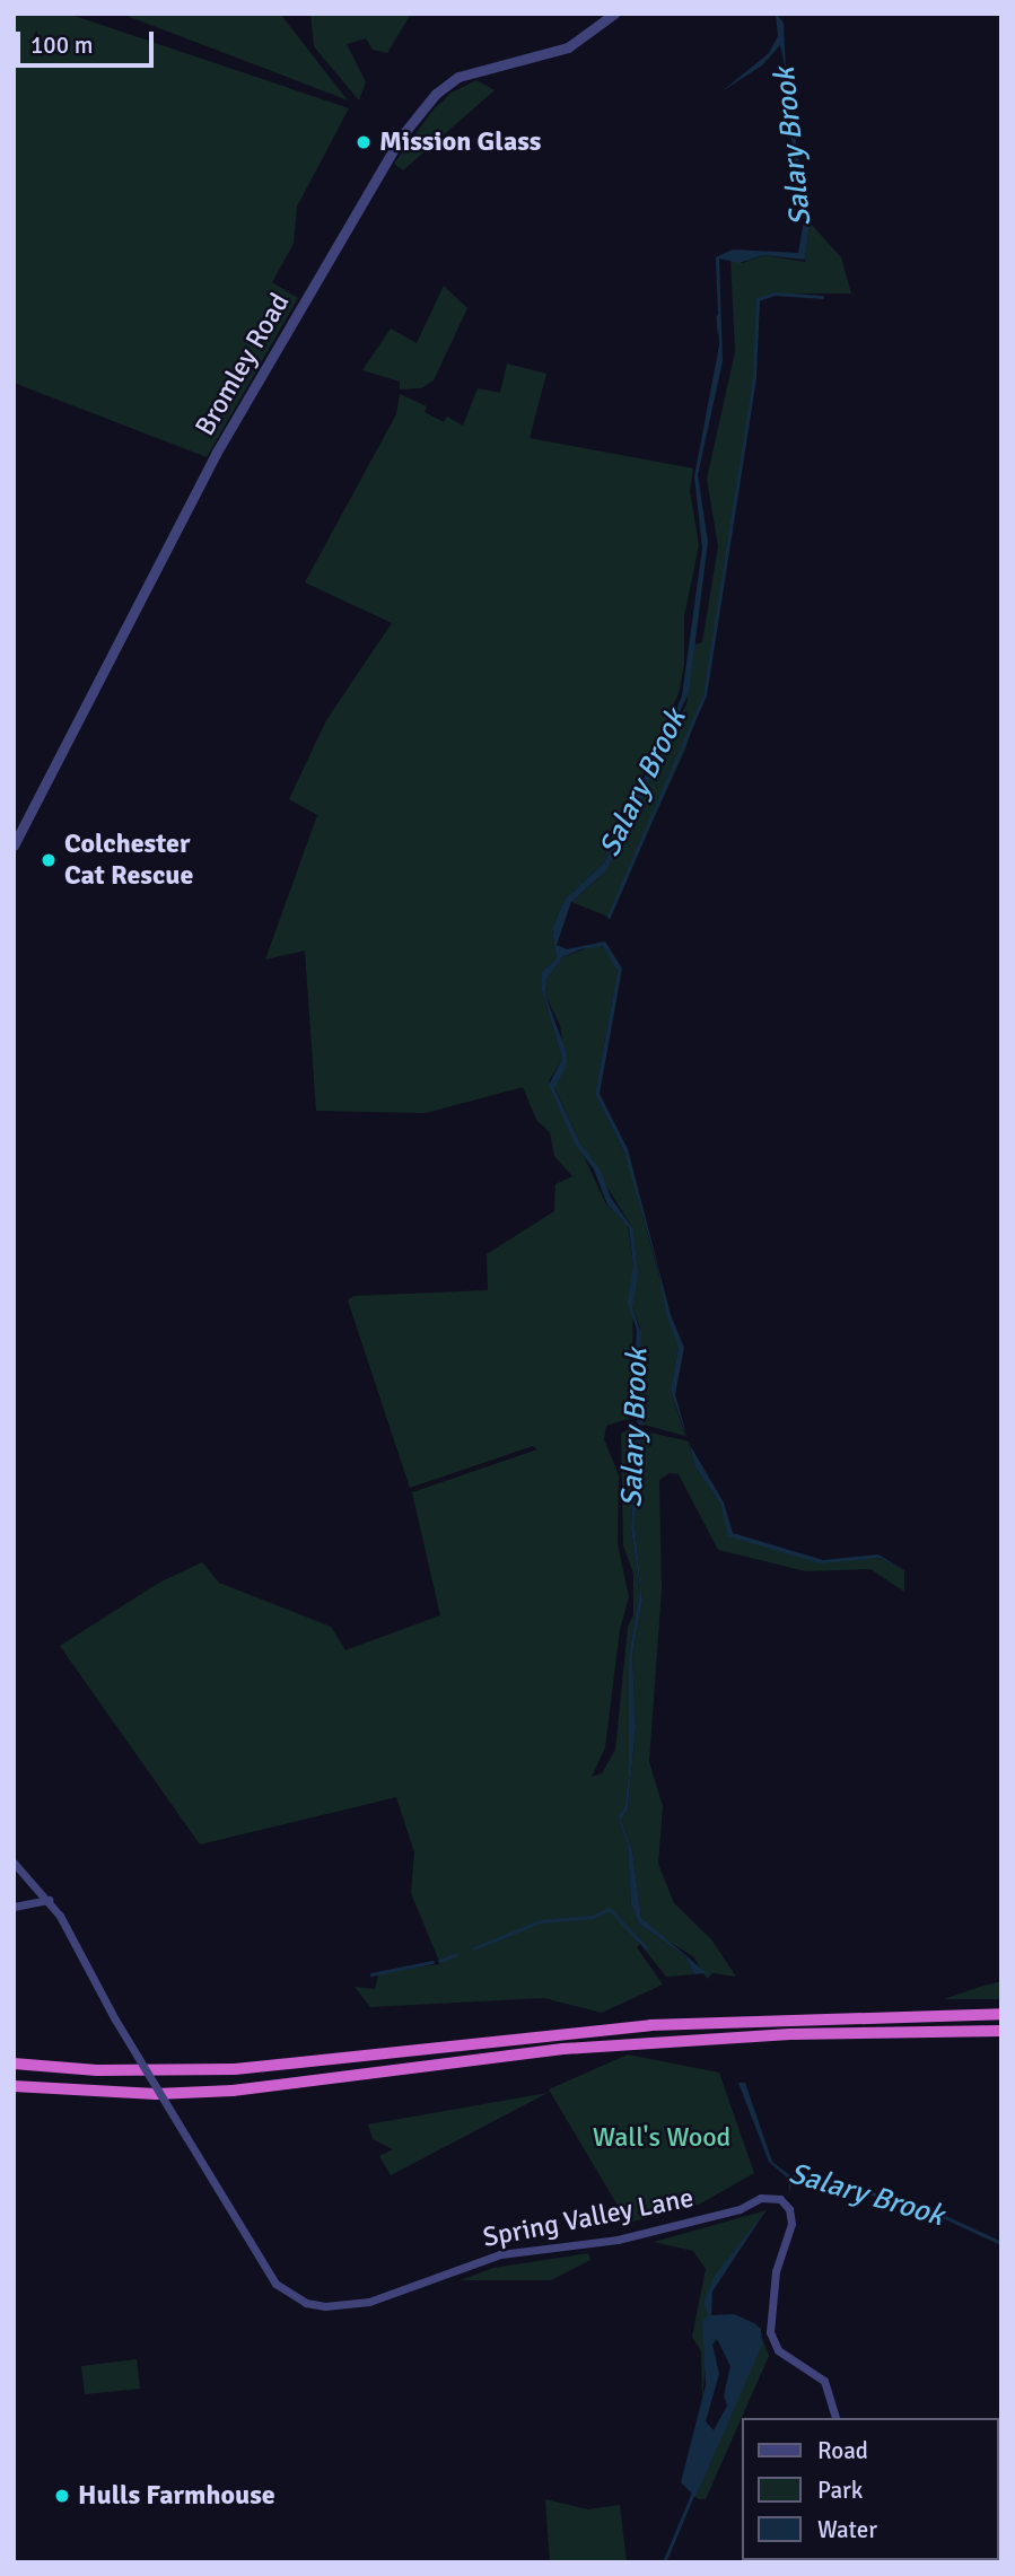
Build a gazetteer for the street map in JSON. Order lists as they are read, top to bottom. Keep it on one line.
{"streets":{"street":["Bromley Road","Spring Valley Lane"]},"water":["Salary Brook"],"parks":["Wall's Wood"],"places":["Mission Glass","Colchester Cat Rescue","Hulls Farmhouse"],"legend":["Road","Park","Water"],"scale_bar":"100 m"}
